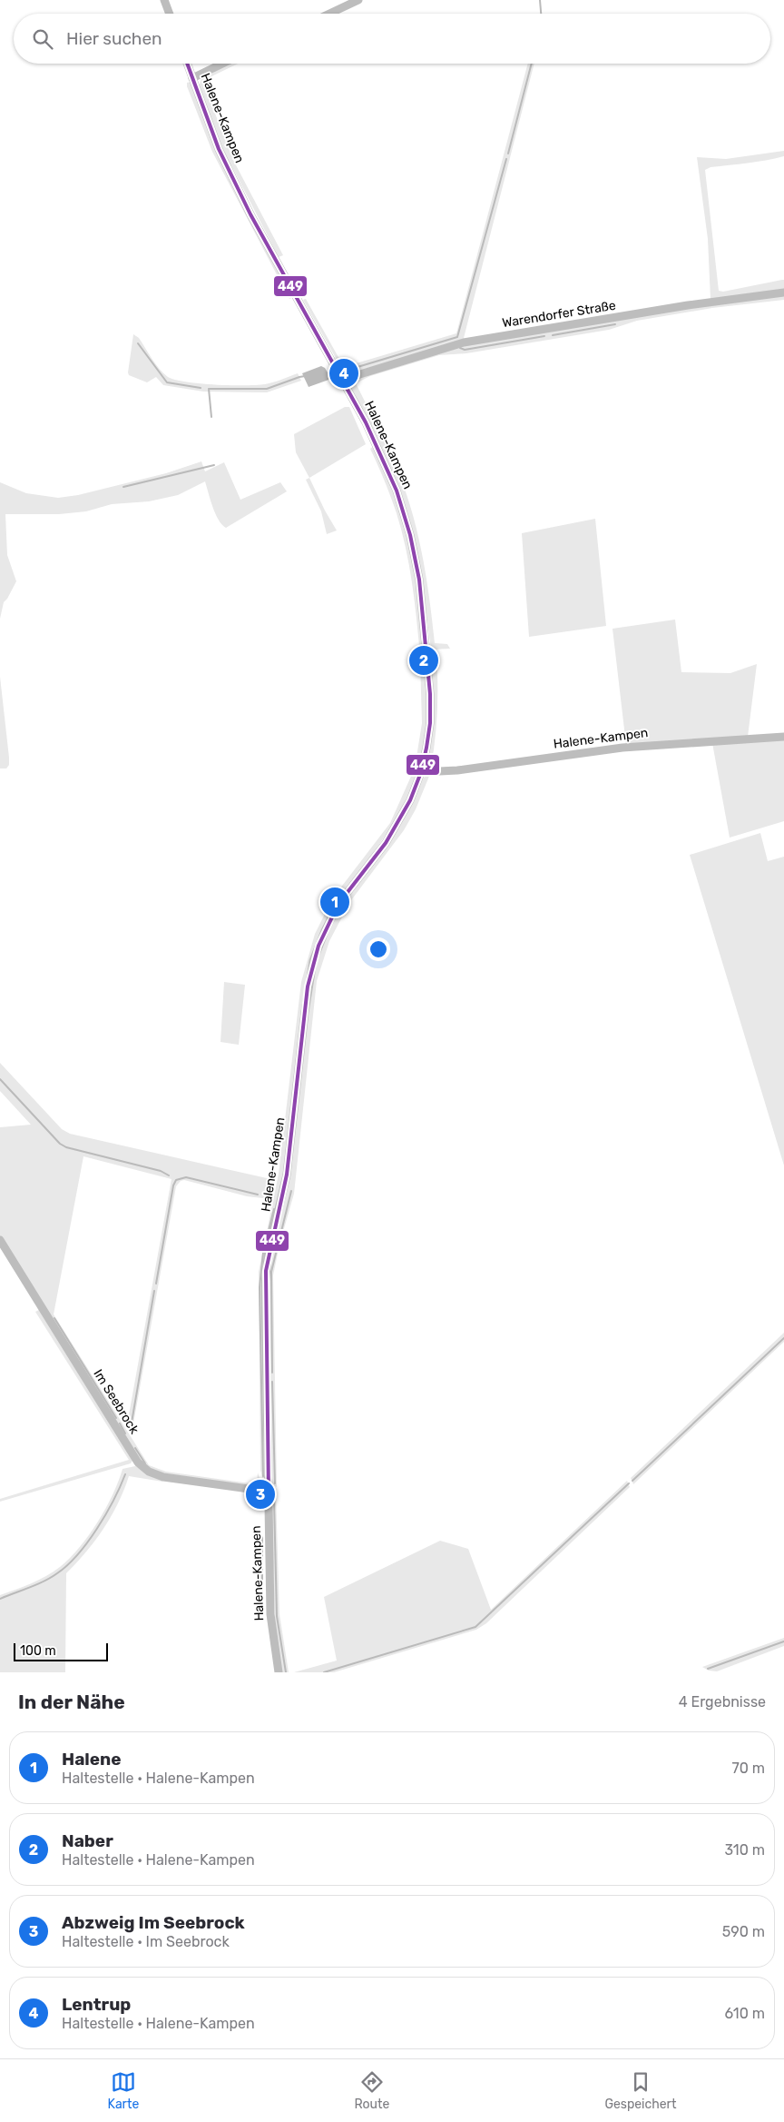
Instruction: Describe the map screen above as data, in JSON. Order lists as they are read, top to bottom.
{
  "streets": {
    "street": ["Halene-Kampen", "Warendorfer Straße", "Im Seebrock"]
  },
  "crossings": [
    ["Halene-Kampen", "Warendorfer Straße"],
    ["Halene-Kampen", "Im Seebrock"]
  ],
  "lines": ["transit line 449"],
  "scale_bar": "100 m",
  "page": {
    "search": "Hier suchen",
    "pins": [
      "4",
      "2",
      "1",
      "3"
    ],
    "scale": "100 m",
    "heading": ["In der Nähe", "4 Ergebnisse"],
    "list": [
      {
        "mark": "1",
        "name": "Halene",
        "note": "Haltestelle · Halene-Kampen",
        "value": "70 m"
      },
      {
        "mark": "2",
        "name": "Naber",
        "note": "Haltestelle · Halene-Kampen",
        "value": "310 m"
      },
      {
        "mark": "3",
        "name": "Abzweig Im Seebrock",
        "note": "Haltestelle · Im Seebrock",
        "value": "590 m"
      },
      {
        "mark": "4",
        "name": "Lentrup",
        "note": "Haltestelle · Halene-Kampen",
        "value": "610 m"
      }
    ],
    "nav": ["Karte", "Route", "Gespeichert"]
  }
}
